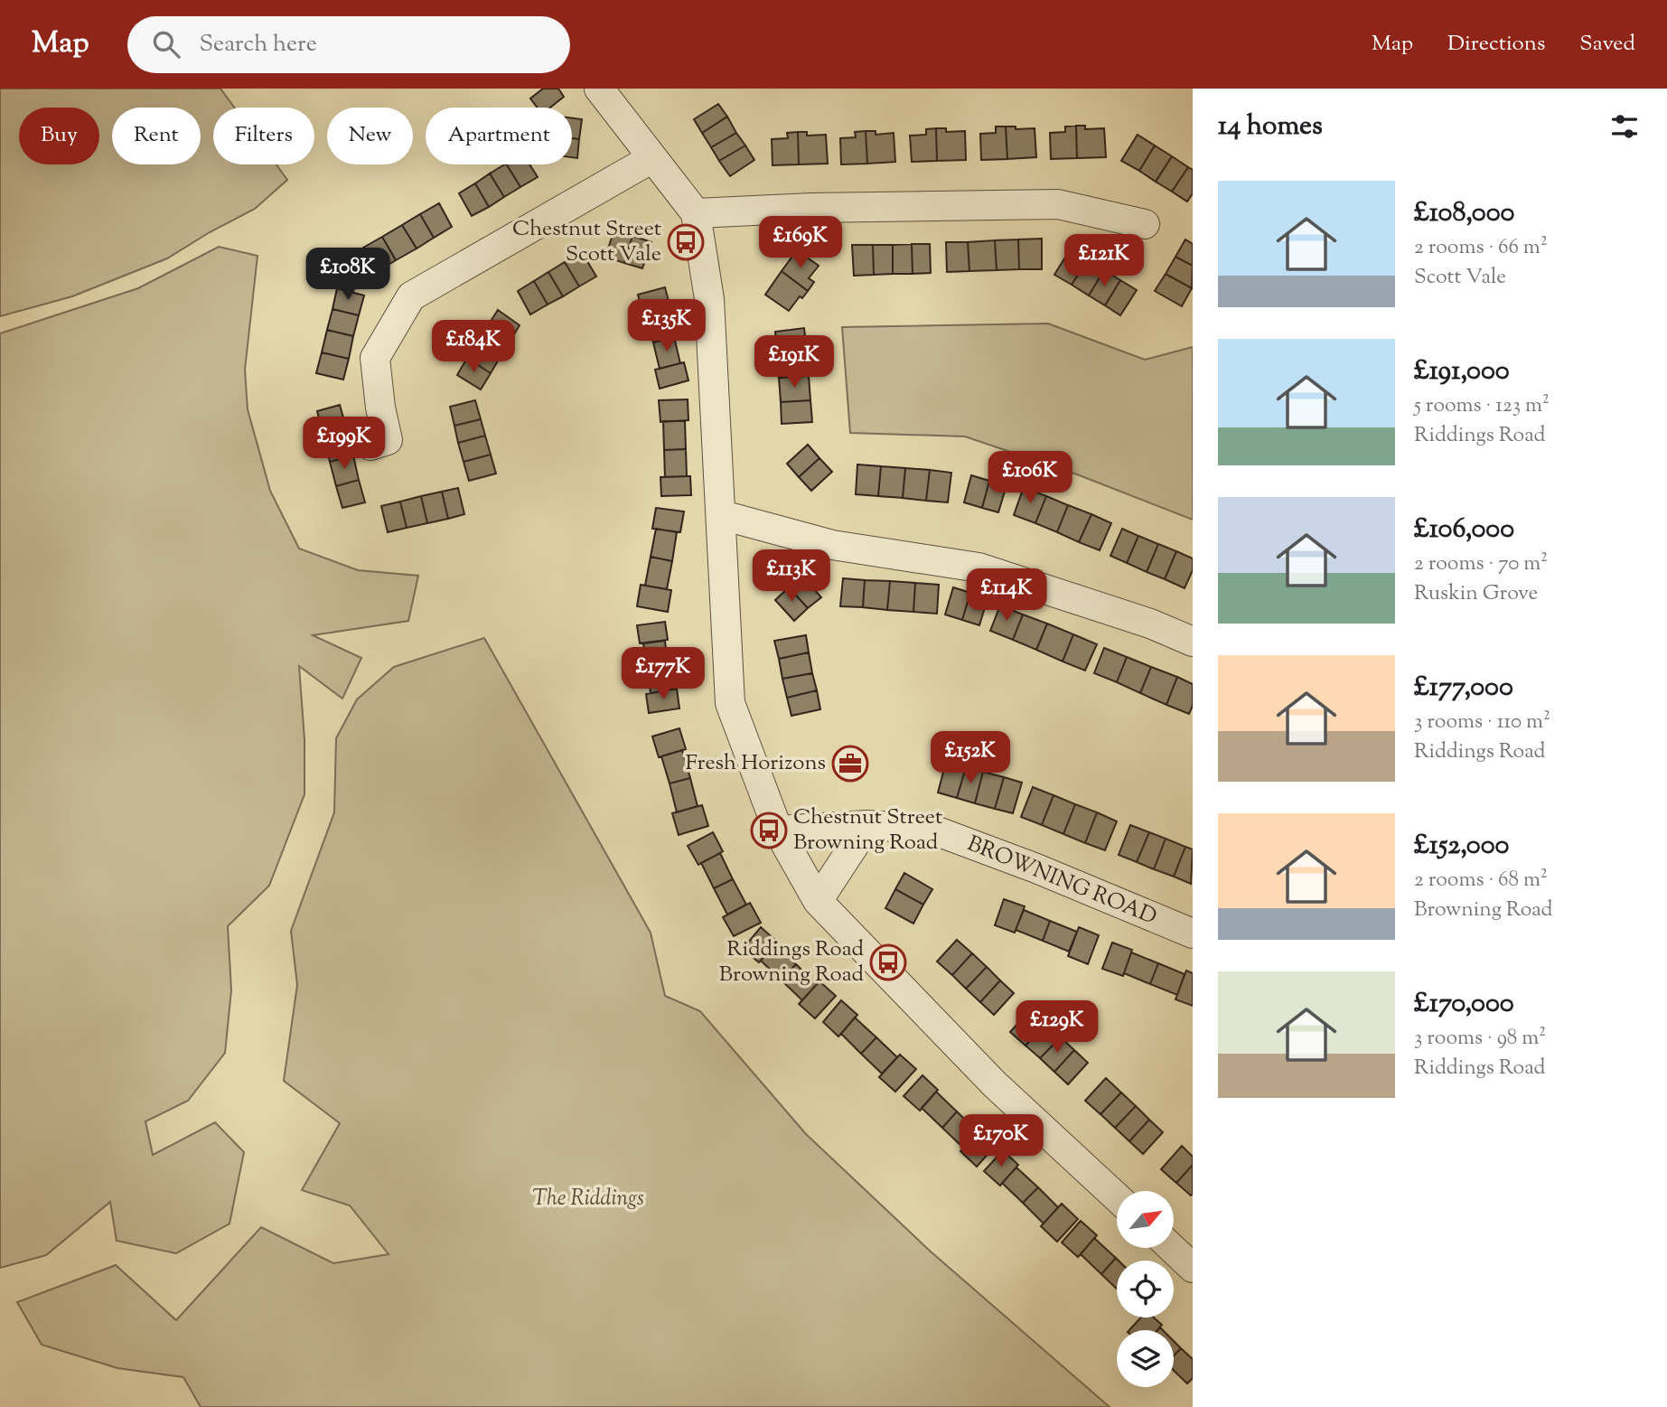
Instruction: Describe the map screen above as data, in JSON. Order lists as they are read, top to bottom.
{
  "streets": {
    "street": ["BROWNING ROAD"]
  },
  "parks": ["The Riddings"],
  "places": {
    "bus stop": ["Chestnut Street Scott Vale", "Chestnut Street Browning Road", "Riddings Road Browning Road"],
    "office": ["Fresh Horizons"]
  },
  "north": "top right",
  "page": {
    "header": "Map",
    "search": "Search here",
    "nav": ["Map", "Directions", "Saved"],
    "heading": "14 homes",
    "chip": [
      "Buy",
      "Rent",
      "Filters",
      "New",
      "Apartment"
    ],
    "list": [
      {
        "name": "£108,000",
        "note": "2 rooms · 66 m² · Scott Vale"
      },
      {
        "name": "£191,000",
        "note": "5 rooms · 123 m² · Riddings Road"
      },
      {
        "name": "£106,000",
        "note": "2 rooms · 70 m² · Ruskin Grove"
      },
      {
        "name": "£177,000",
        "note": "3 rooms · 110 m² · Riddings Road"
      },
      {
        "name": "£152,000",
        "note": "2 rooms · 68 m² · Browning Road"
      },
      {
        "name": "£170,000",
        "note": "3 rooms · 98 m² · Riddings Road"
      }
    ],
    "price": [
      "£169K",
      "£121K",
      "£108K",
      "£135K",
      "£184K",
      "£191K",
      "£199K",
      "£106K",
      "£113K",
      "£114K",
      "£177K",
      "£152K",
      "£129K",
      "£170K"
    ]
  }
}
